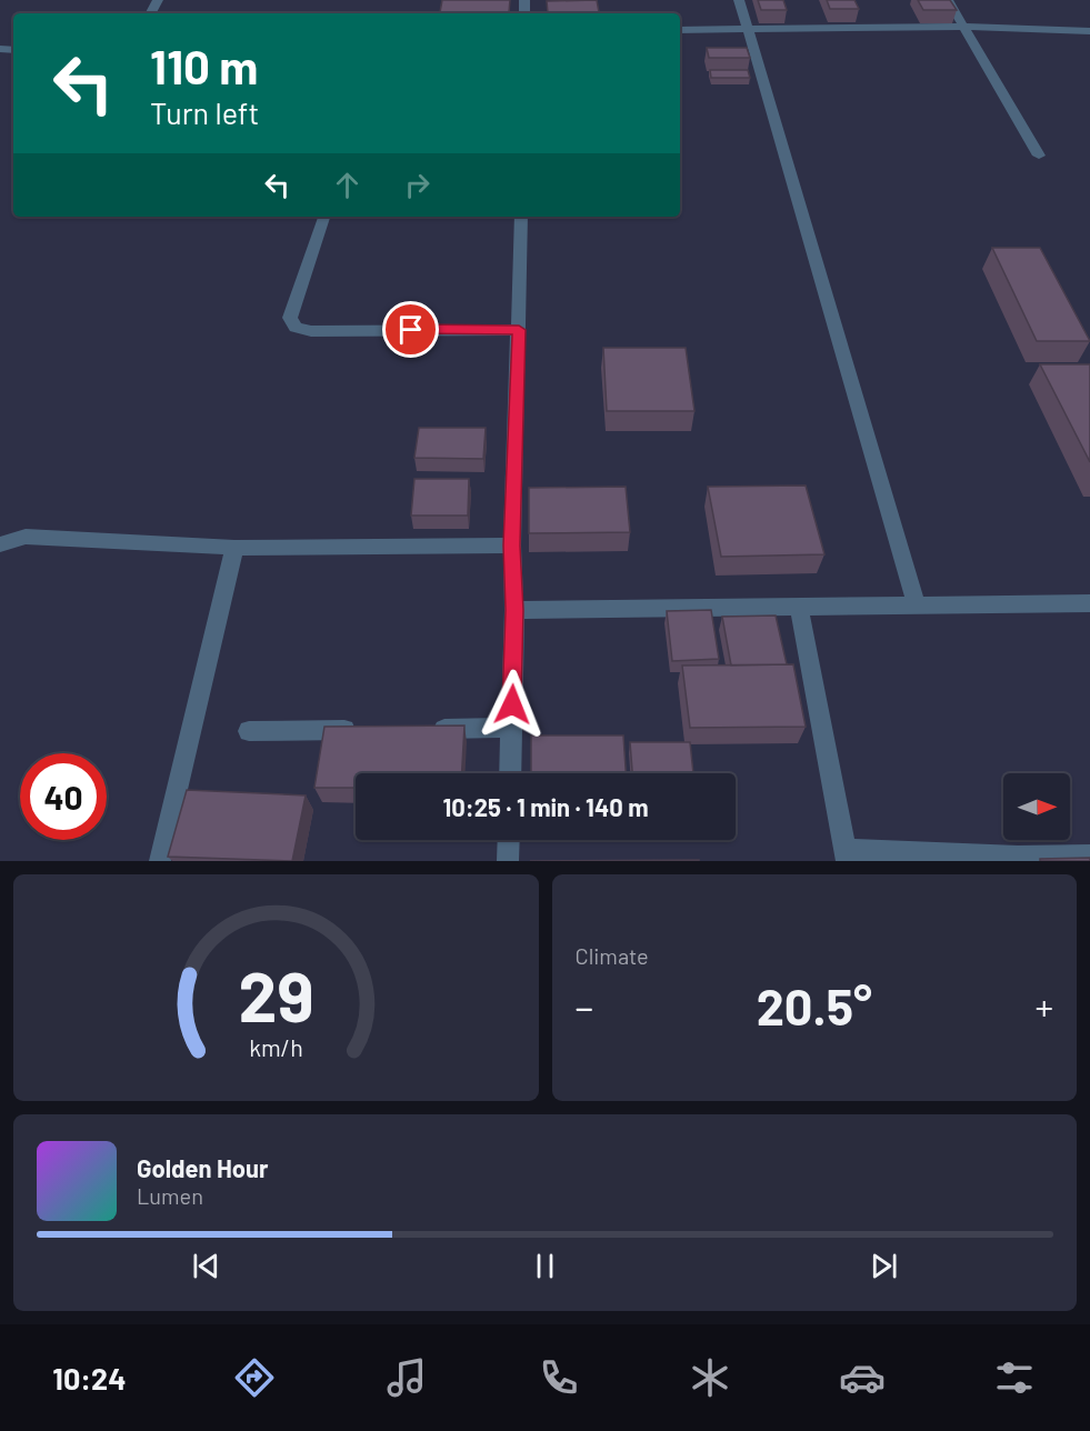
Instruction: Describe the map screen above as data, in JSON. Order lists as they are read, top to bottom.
{
  "north": "right",
  "page": {
    "turn": ["110 m", "Turn left"],
    "limit": "40",
    "trip": "10:25 · 1 min · 140 m",
    "tile": "Climate",
    "heat": ["−", "20.5°", "+"],
    "song": ["Golden Hour", "Lumen"],
    "tabs": "10:24",
    "gauge": ["29", "km/h"]
  }
}
